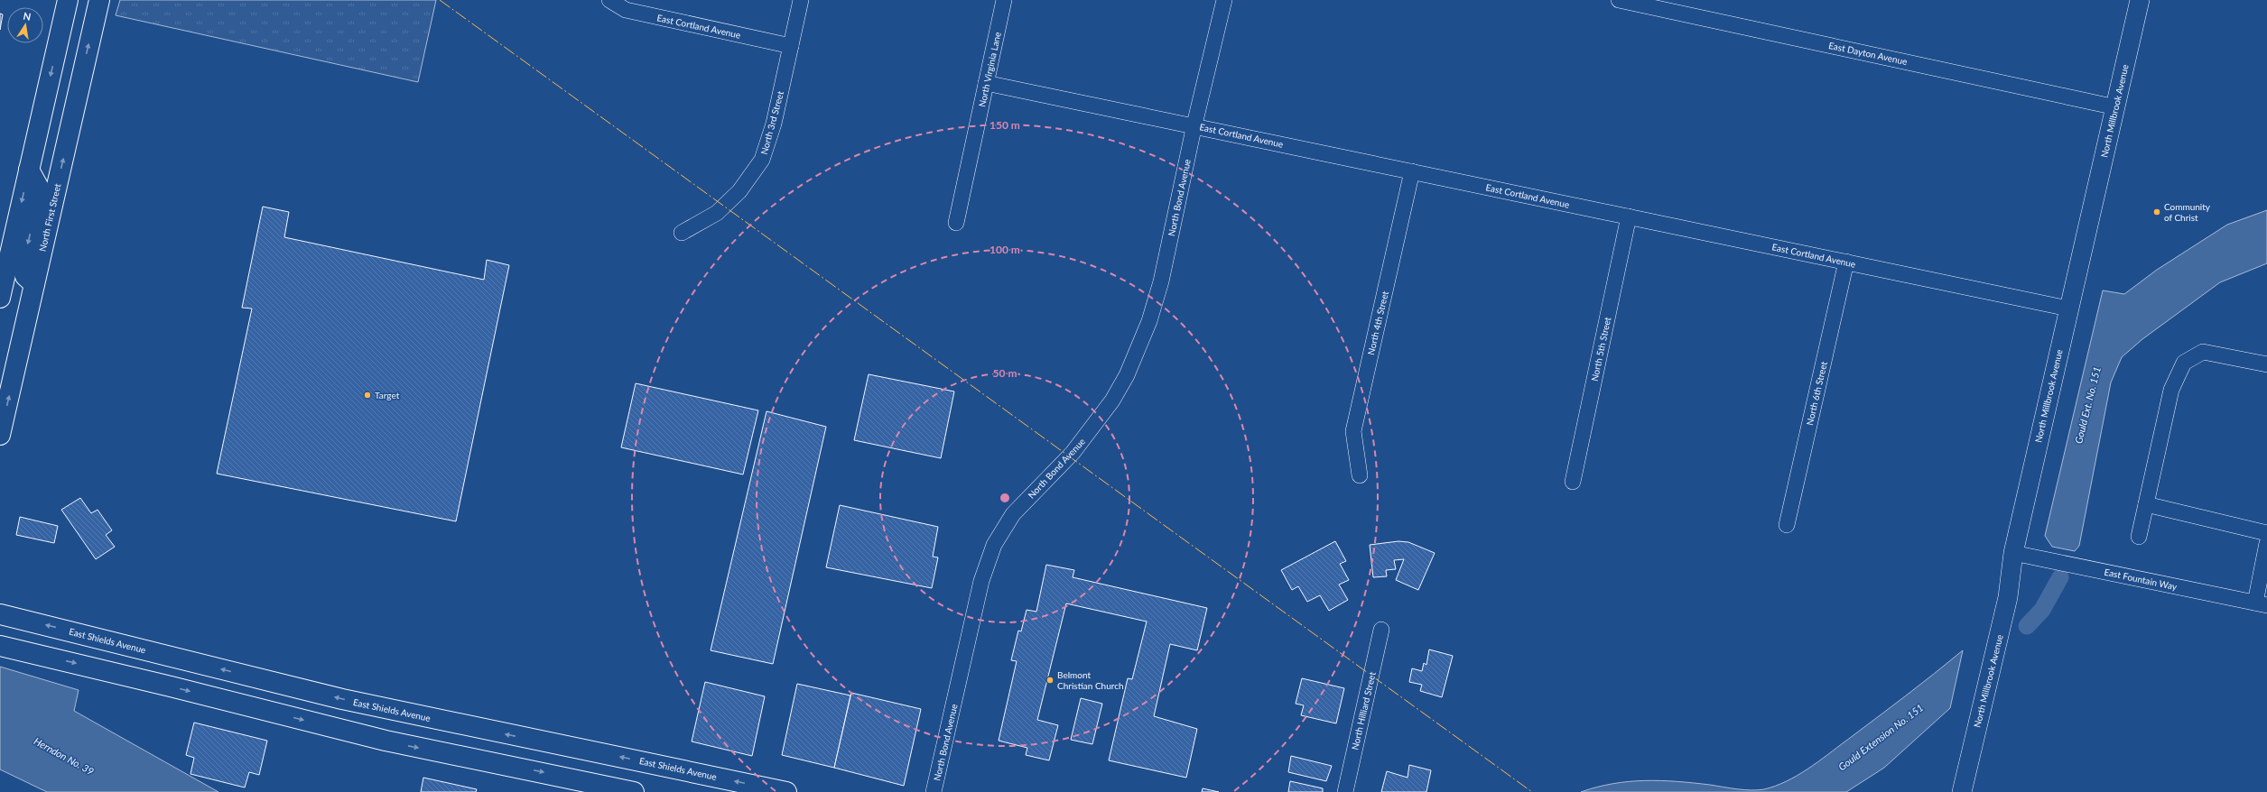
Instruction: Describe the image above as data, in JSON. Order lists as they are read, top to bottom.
{
  "streets": {
    "main road": ["North First Street", "East Shields Avenue"],
    "street": [
      "East Cortland Avenue",
      "East Dayton Avenue",
      "North Virginia Lane",
      "North Millbrook Avenue",
      "North 3rd Street",
      "North Bond Avenue",
      "North 4th Street",
      "North 5th Street",
      "North 6th Street",
      "East Fountain Way",
      "North Hilliard Street"
    ]
  },
  "crossings": [
    ["East Cortland Avenue", "North Virginia Lane"],
    ["East Cortland Avenue", "North Millbrook Avenue"],
    ["East Cortland Avenue", "North 3rd Street"],
    ["East Cortland Avenue", "North Bond Avenue"],
    ["East Cortland Avenue", "North 4th Street"],
    ["East Cortland Avenue", "North 5th Street"],
    ["East Cortland Avenue", "North 6th Street"],
    ["East Dayton Avenue", "North Millbrook Avenue"],
    ["North Millbrook Avenue", "East Fountain Way"]
  ],
  "water": ["Gould Ext. No. 151", "Gould Extension No. 151", "Herndon No. 39"],
  "places": ["Community of Christ", "Target", "Belmont Christian Church"],
  "north": "top",
  "rings": ["150 m", "100 m", "50 m"]
}
